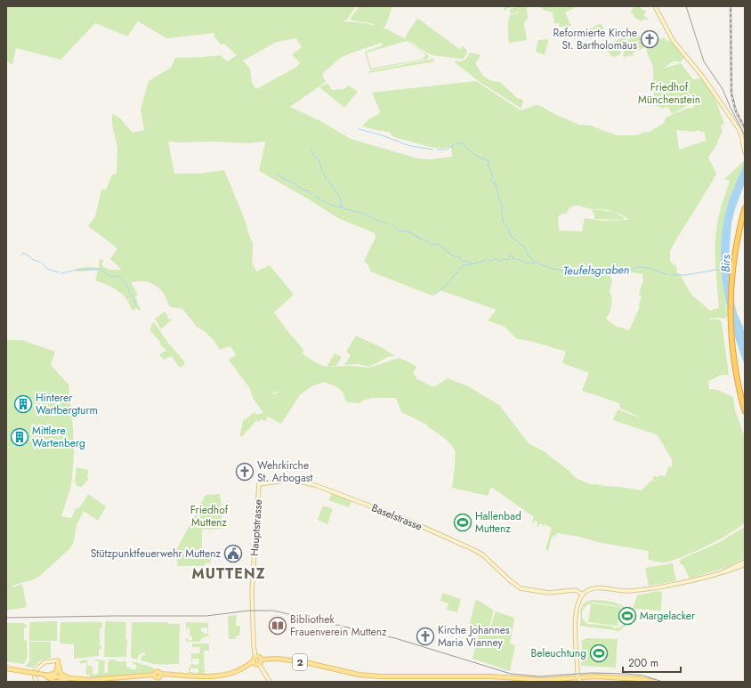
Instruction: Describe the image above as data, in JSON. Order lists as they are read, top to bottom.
{
  "streets": {
    "main road": ["2"],
    "street": ["Baselstrasse", "Hauptstrasse"]
  },
  "crossings": [
    ["Baselstrasse", "Hauptstrasse"],
    ["Hauptstrasse", "2"]
  ],
  "districts": ["MUTTENZ"],
  "water": ["Birs", "Teufelsgraben"],
  "parks": ["Friedhof Münchenstein", "Friedhof Muttenz"],
  "places": {
    "church": ["Reformierte Kirche St. Bartholomäus", "Wehrkirche St. Arbogast", "Kirche Johannes Maria Vianney"],
    "building": ["Hinterer Wartbergturm", "Mittlere Wartenberg"],
    "sports": ["Hallenbad Muttenz", "Margelacker", "Beleuchtung"],
    "public building": ["Stützpunktfeuerwehr Muttenz"],
    "library": ["Bibliothek Frauenverein Muttenz"]
  },
  "scale_bar": "200 m"
}
